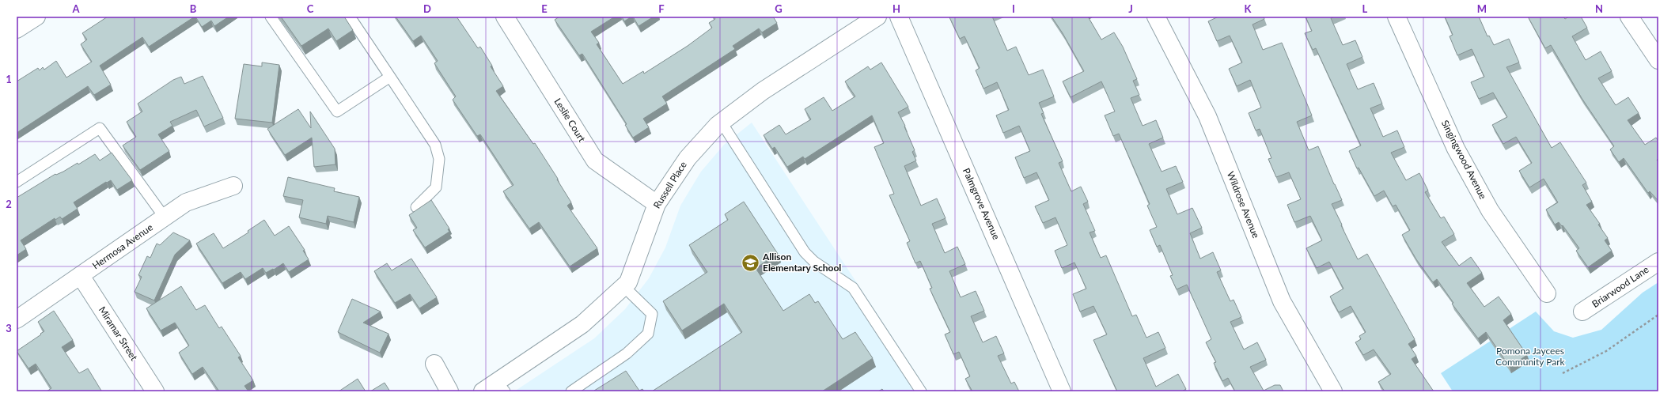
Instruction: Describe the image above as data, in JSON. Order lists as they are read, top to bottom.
{
  "streets": {
    "street": [
      "Leslie Court",
      "Singingwood Avenue",
      "Russell Place",
      "Palmgrove Avenue",
      "Wildrose Avenue",
      "Hermosa Avenue",
      "Briarwood Lane",
      "Miramar Street"
    ]
  },
  "crossings": [
    ["Leslie Court", "Russell Place"],
    ["Hermosa Avenue", "Miramar Street"]
  ],
  "parks": ["Pomona Jaycees Community Park"],
  "places": {
    "school or university": ["Allison Elementary School"]
  },
  "grid": {
    "columns": [
      "A",
      "B",
      "C",
      "D",
      "E",
      "F",
      "G",
      "H",
      "I",
      "J",
      "K",
      "L",
      "M",
      "N"
    ],
    "rows": ["1", "2", "3"]
  }
}
